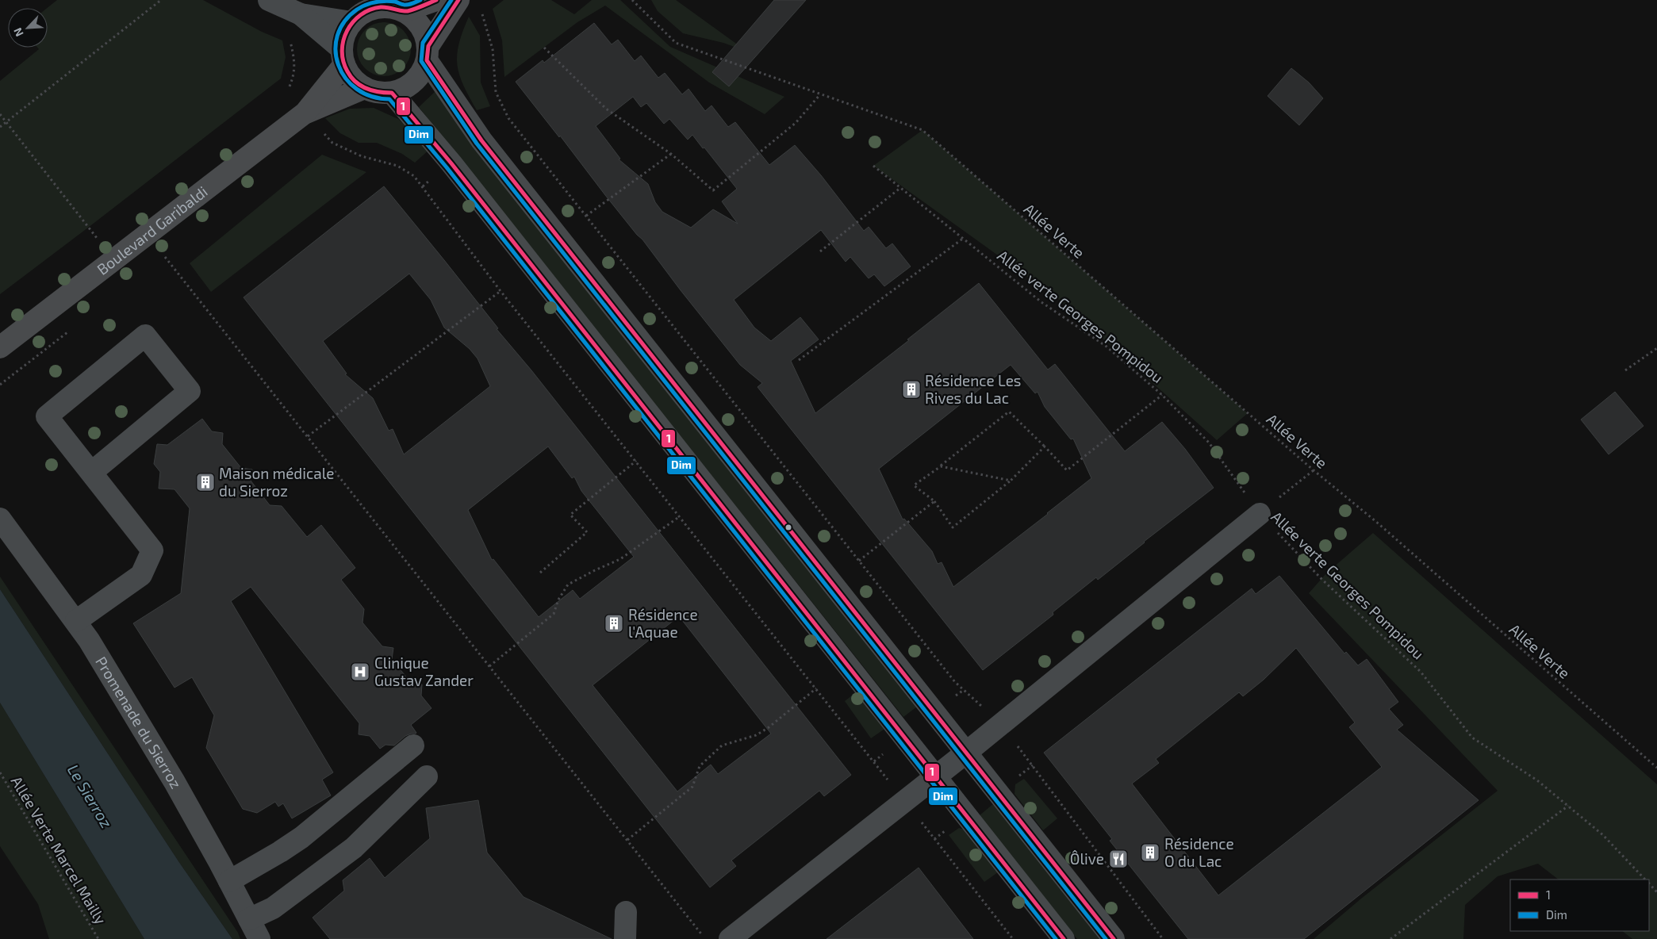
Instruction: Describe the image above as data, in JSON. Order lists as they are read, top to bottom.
{
  "streets": {
    "main road": ["Boulevard Garibaldi"],
    "street": ["Promenade du Sierroz"],
    "path": ["Allée Verte", "Allée verte Georges Pompidou", "Allée Verte Marcel Mailly"]
  },
  "water": ["Le Sierroz"],
  "places": {
    "building": [
      "Résidence Les Rives du Lac",
      "Maison médicale du Sierroz",
      "Résidence l'Aquae",
      "Résidence O du Lac"
    ],
    "hospital": ["Clinique Gustav Zander"],
    "restaurant": ["Ôlive"]
  },
  "lines": ["transit line 1", "transit line Dim"],
  "legend": ["1", "Dim"],
  "north": "bottom left"
}
